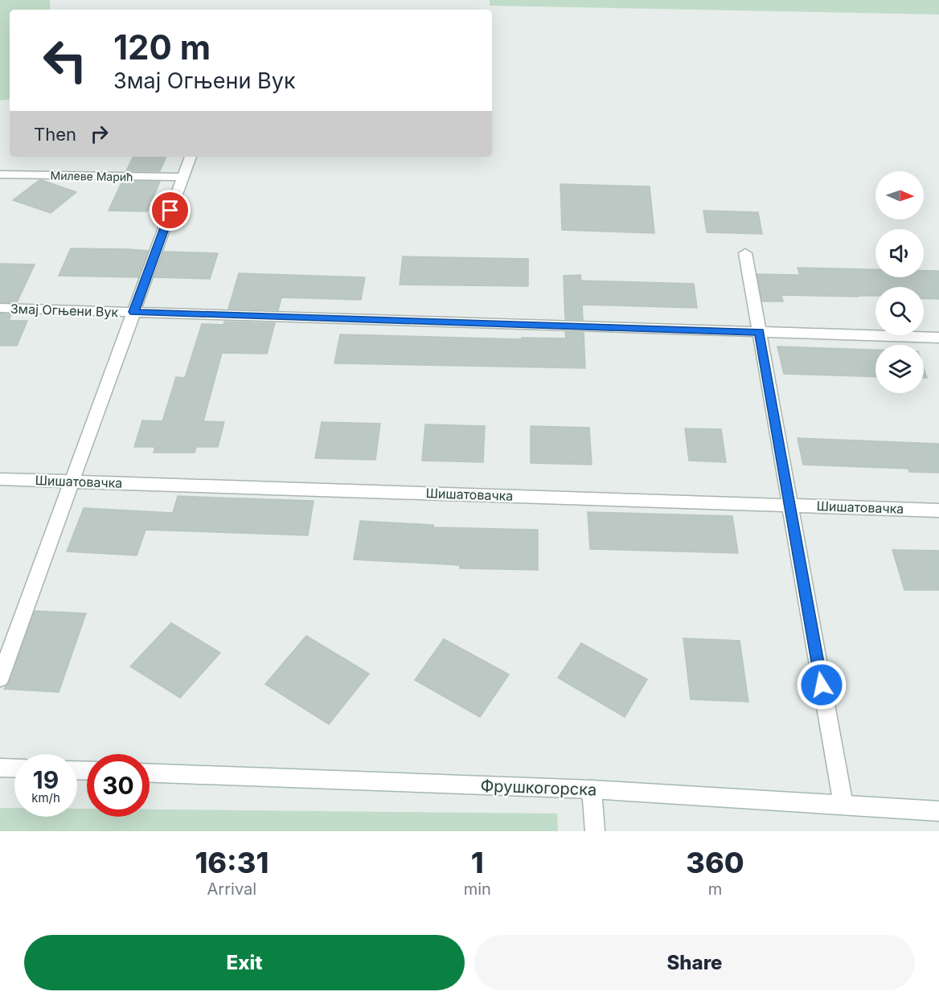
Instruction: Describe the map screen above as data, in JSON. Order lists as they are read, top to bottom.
{
  "streets": {
    "street": [
      "Милеве Марић",
      "Змај Огњени Вук",
      "Шишатовачка",
      "Фрушкогорска"
    ]
  },
  "north": "right",
  "page": {
    "turn": ["120 m", "Змај Огњени Вук"],
    "then": "Then",
    "speed": "19 km/h",
    "limit": "30",
    "eta": [
      "16:31",
      "Arrival",
      "1",
      "min",
      "360",
      "m"
    ],
    "buttons": ["Exit", "Share"]
  }
}
